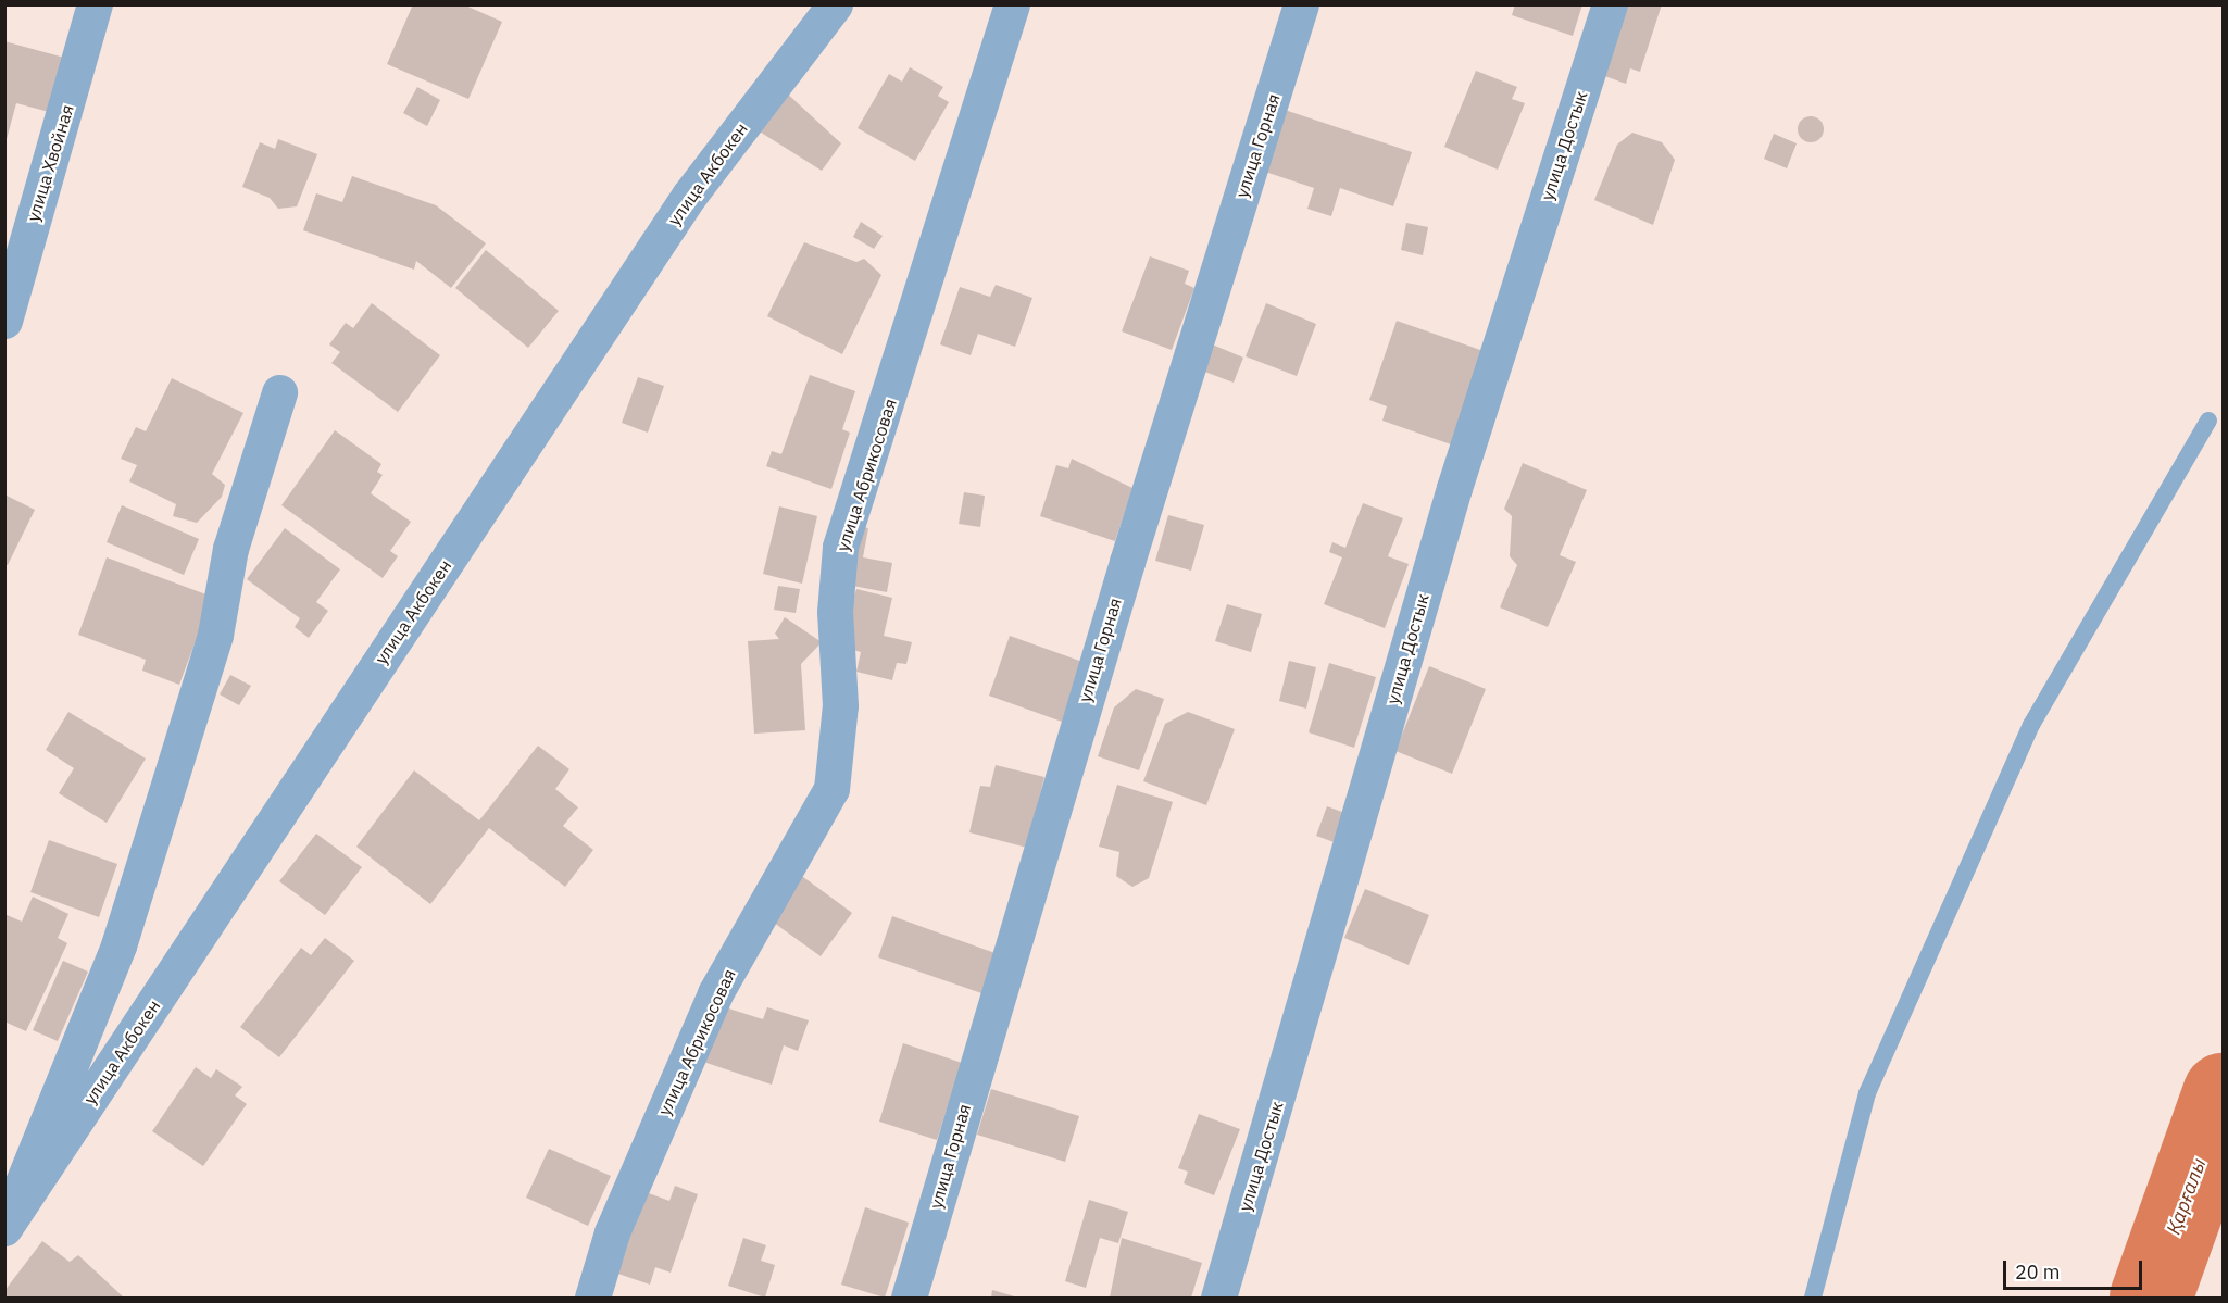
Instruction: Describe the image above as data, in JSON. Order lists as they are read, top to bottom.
{
  "streets": {
    "street": [
      "улица Горная",
      "улица Достык",
      "улица Хвойная",
      "улица Акбокен",
      "улица Абрикосовая"
    ]
  },
  "water": ["Қарғалы"],
  "scale_bar": "20 m"
}
